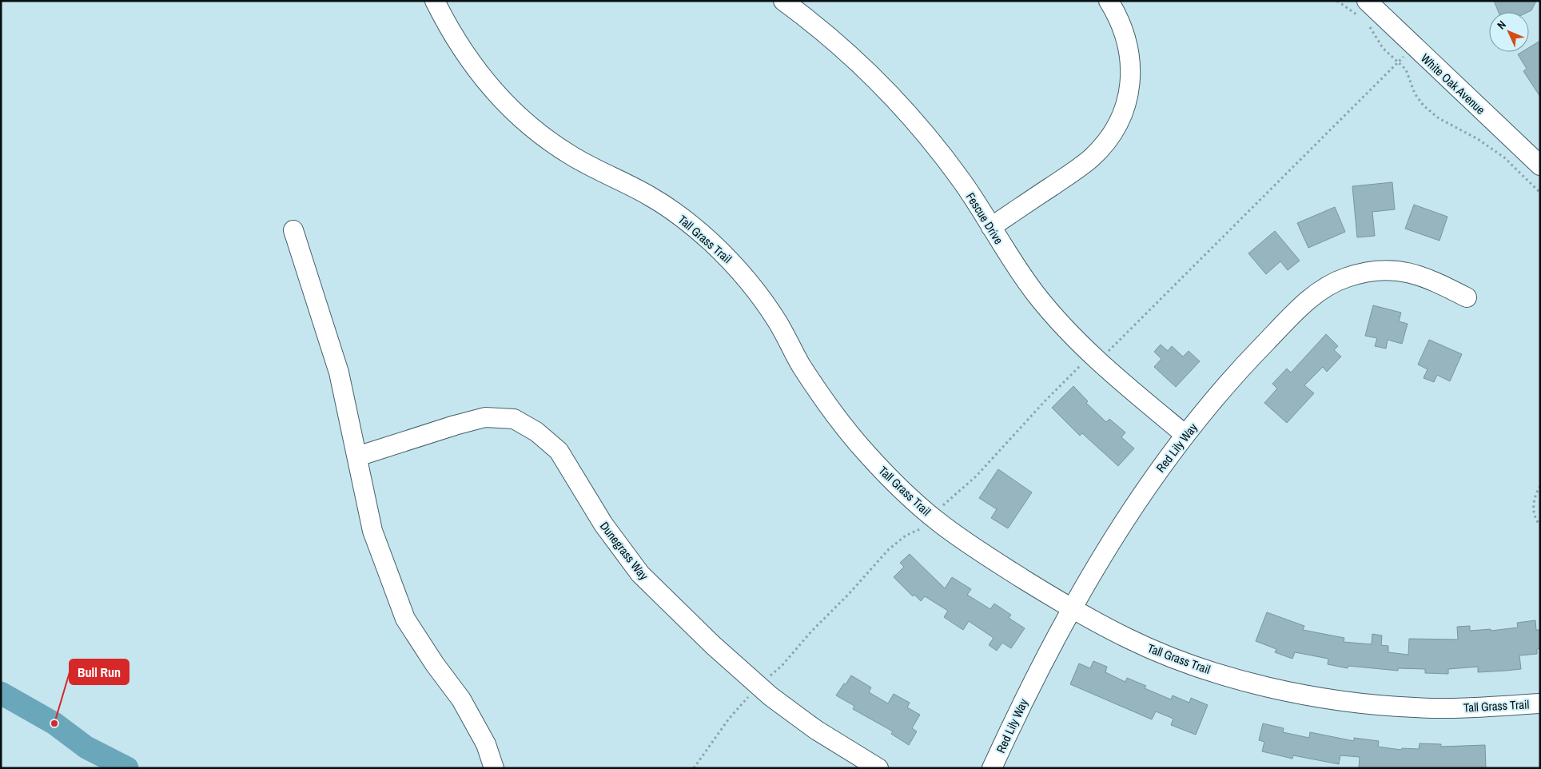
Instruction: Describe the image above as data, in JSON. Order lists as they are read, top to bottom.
{
  "streets": {
    "street": [
      "White Oak Avenue",
      "Fescue Drive",
      "Tall Grass Trail",
      "Red Lily Way",
      "Dunegrass Way"
    ]
  },
  "crossings": [
    ["Fescue Drive", "Red Lily Way"],
    ["Tall Grass Trail", "Red Lily Way"]
  ],
  "places": ["Bull Run"],
  "north": "top left"
}
